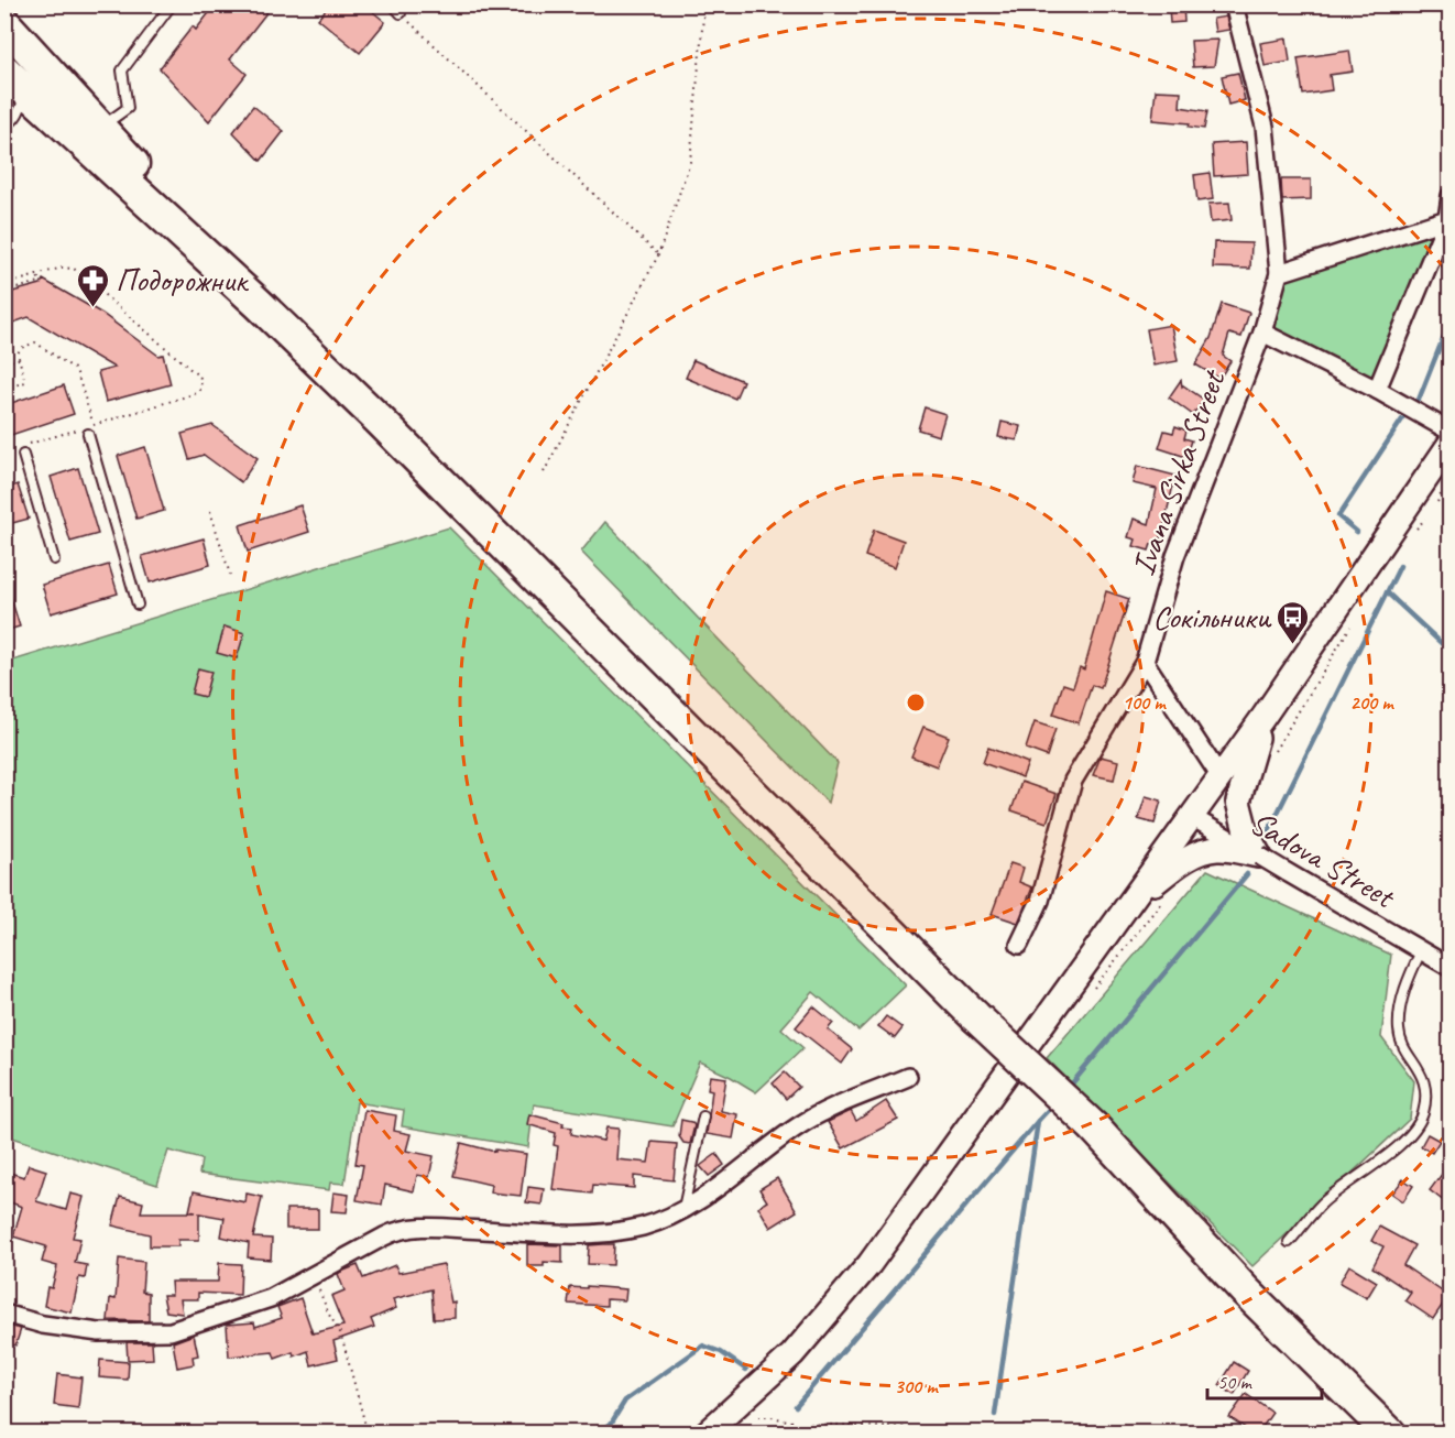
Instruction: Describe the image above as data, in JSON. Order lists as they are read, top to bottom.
{
  "streets": {
    "street": ["Ivana Sirka Street", "Sadova Street"]
  },
  "places": {
    "pharmacy": ["Подорожник"],
    "bus stop": ["Сокільники"]
  },
  "scale_bar": "50 m",
  "rings": ["100 m", "200 m", "300 m"]
}
